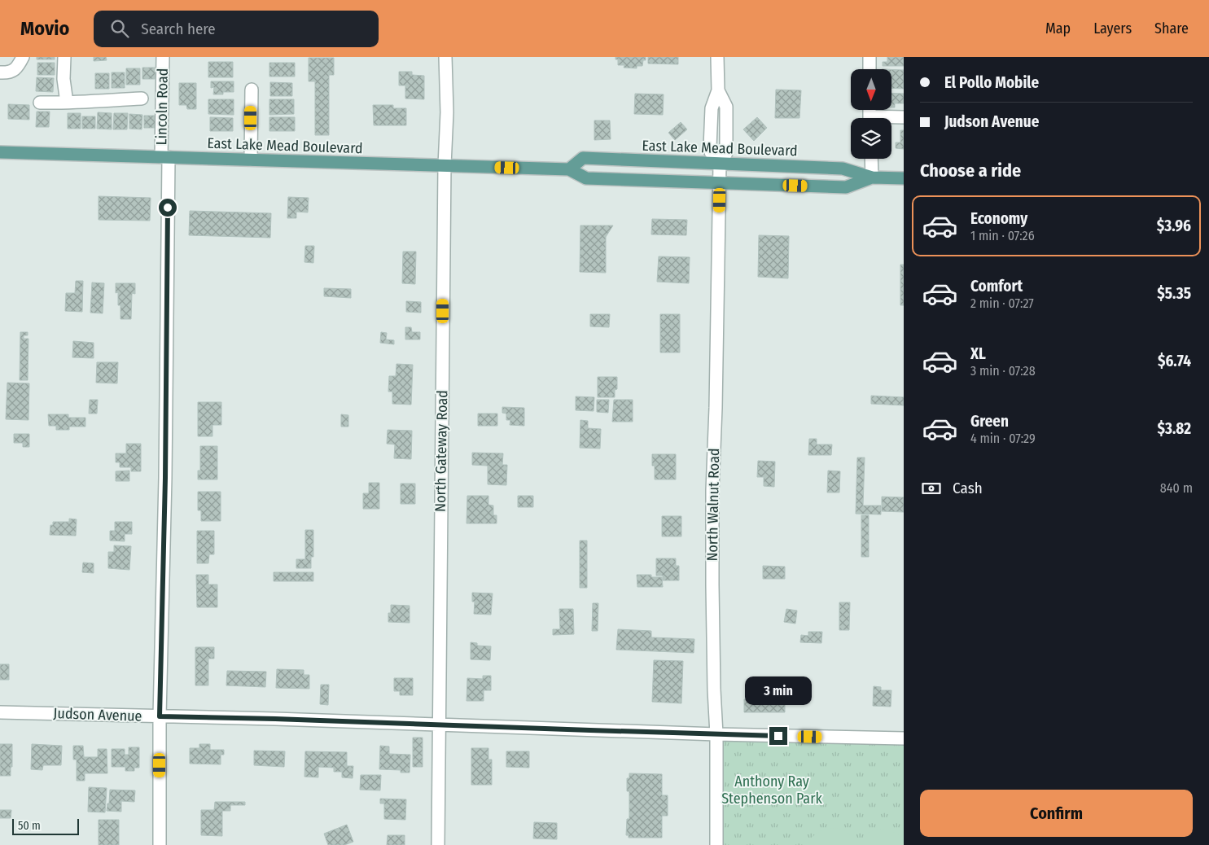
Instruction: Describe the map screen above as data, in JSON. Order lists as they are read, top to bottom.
{
  "streets": {
    "main road": ["East Lake Mead Boulevard"],
    "street": [
      "Lincoln Road",
      "North Gateway Road",
      "North Walnut Road",
      "Judson Avenue"
    ]
  },
  "crossings": [
    ["Lincoln Road", "East Lake Mead Boulevard"],
    ["Lincoln Road", "Judson Avenue"],
    ["East Lake Mead Boulevard", "North Gateway Road"],
    ["East Lake Mead Boulevard", "North Walnut Road"],
    ["North Gateway Road", "Judson Avenue"],
    ["North Walnut Road", "Judson Avenue"]
  ],
  "parks": ["Anthony Ray Stephenson Park"],
  "scale_bar": "50 m",
  "north": "bottom",
  "page": {
    "header": "Movio",
    "search": "Search here",
    "nav": ["Map", "Layers", "Share"],
    "banner": ["El Pollo Mobile", "Judson Avenue"],
    "heading": "Choose a ride",
    "list": [
      {
        "name": "Economy",
        "note": "1 min · 07:26",
        "value": "$3.96"
      },
      {
        "name": "Comfort",
        "note": "2 min · 07:27",
        "value": "$5.35"
      },
      {
        "name": "XL",
        "note": "3 min · 07:28",
        "value": "$6.74"
      },
      {
        "name": "Green",
        "note": "4 min · 07:29",
        "value": "$3.82"
      }
    ],
    "pay": ["Cash", "840 m"],
    "bubble": "3 min",
    "buttons": "Confirm",
    "scale": "50 m"
  }
}
